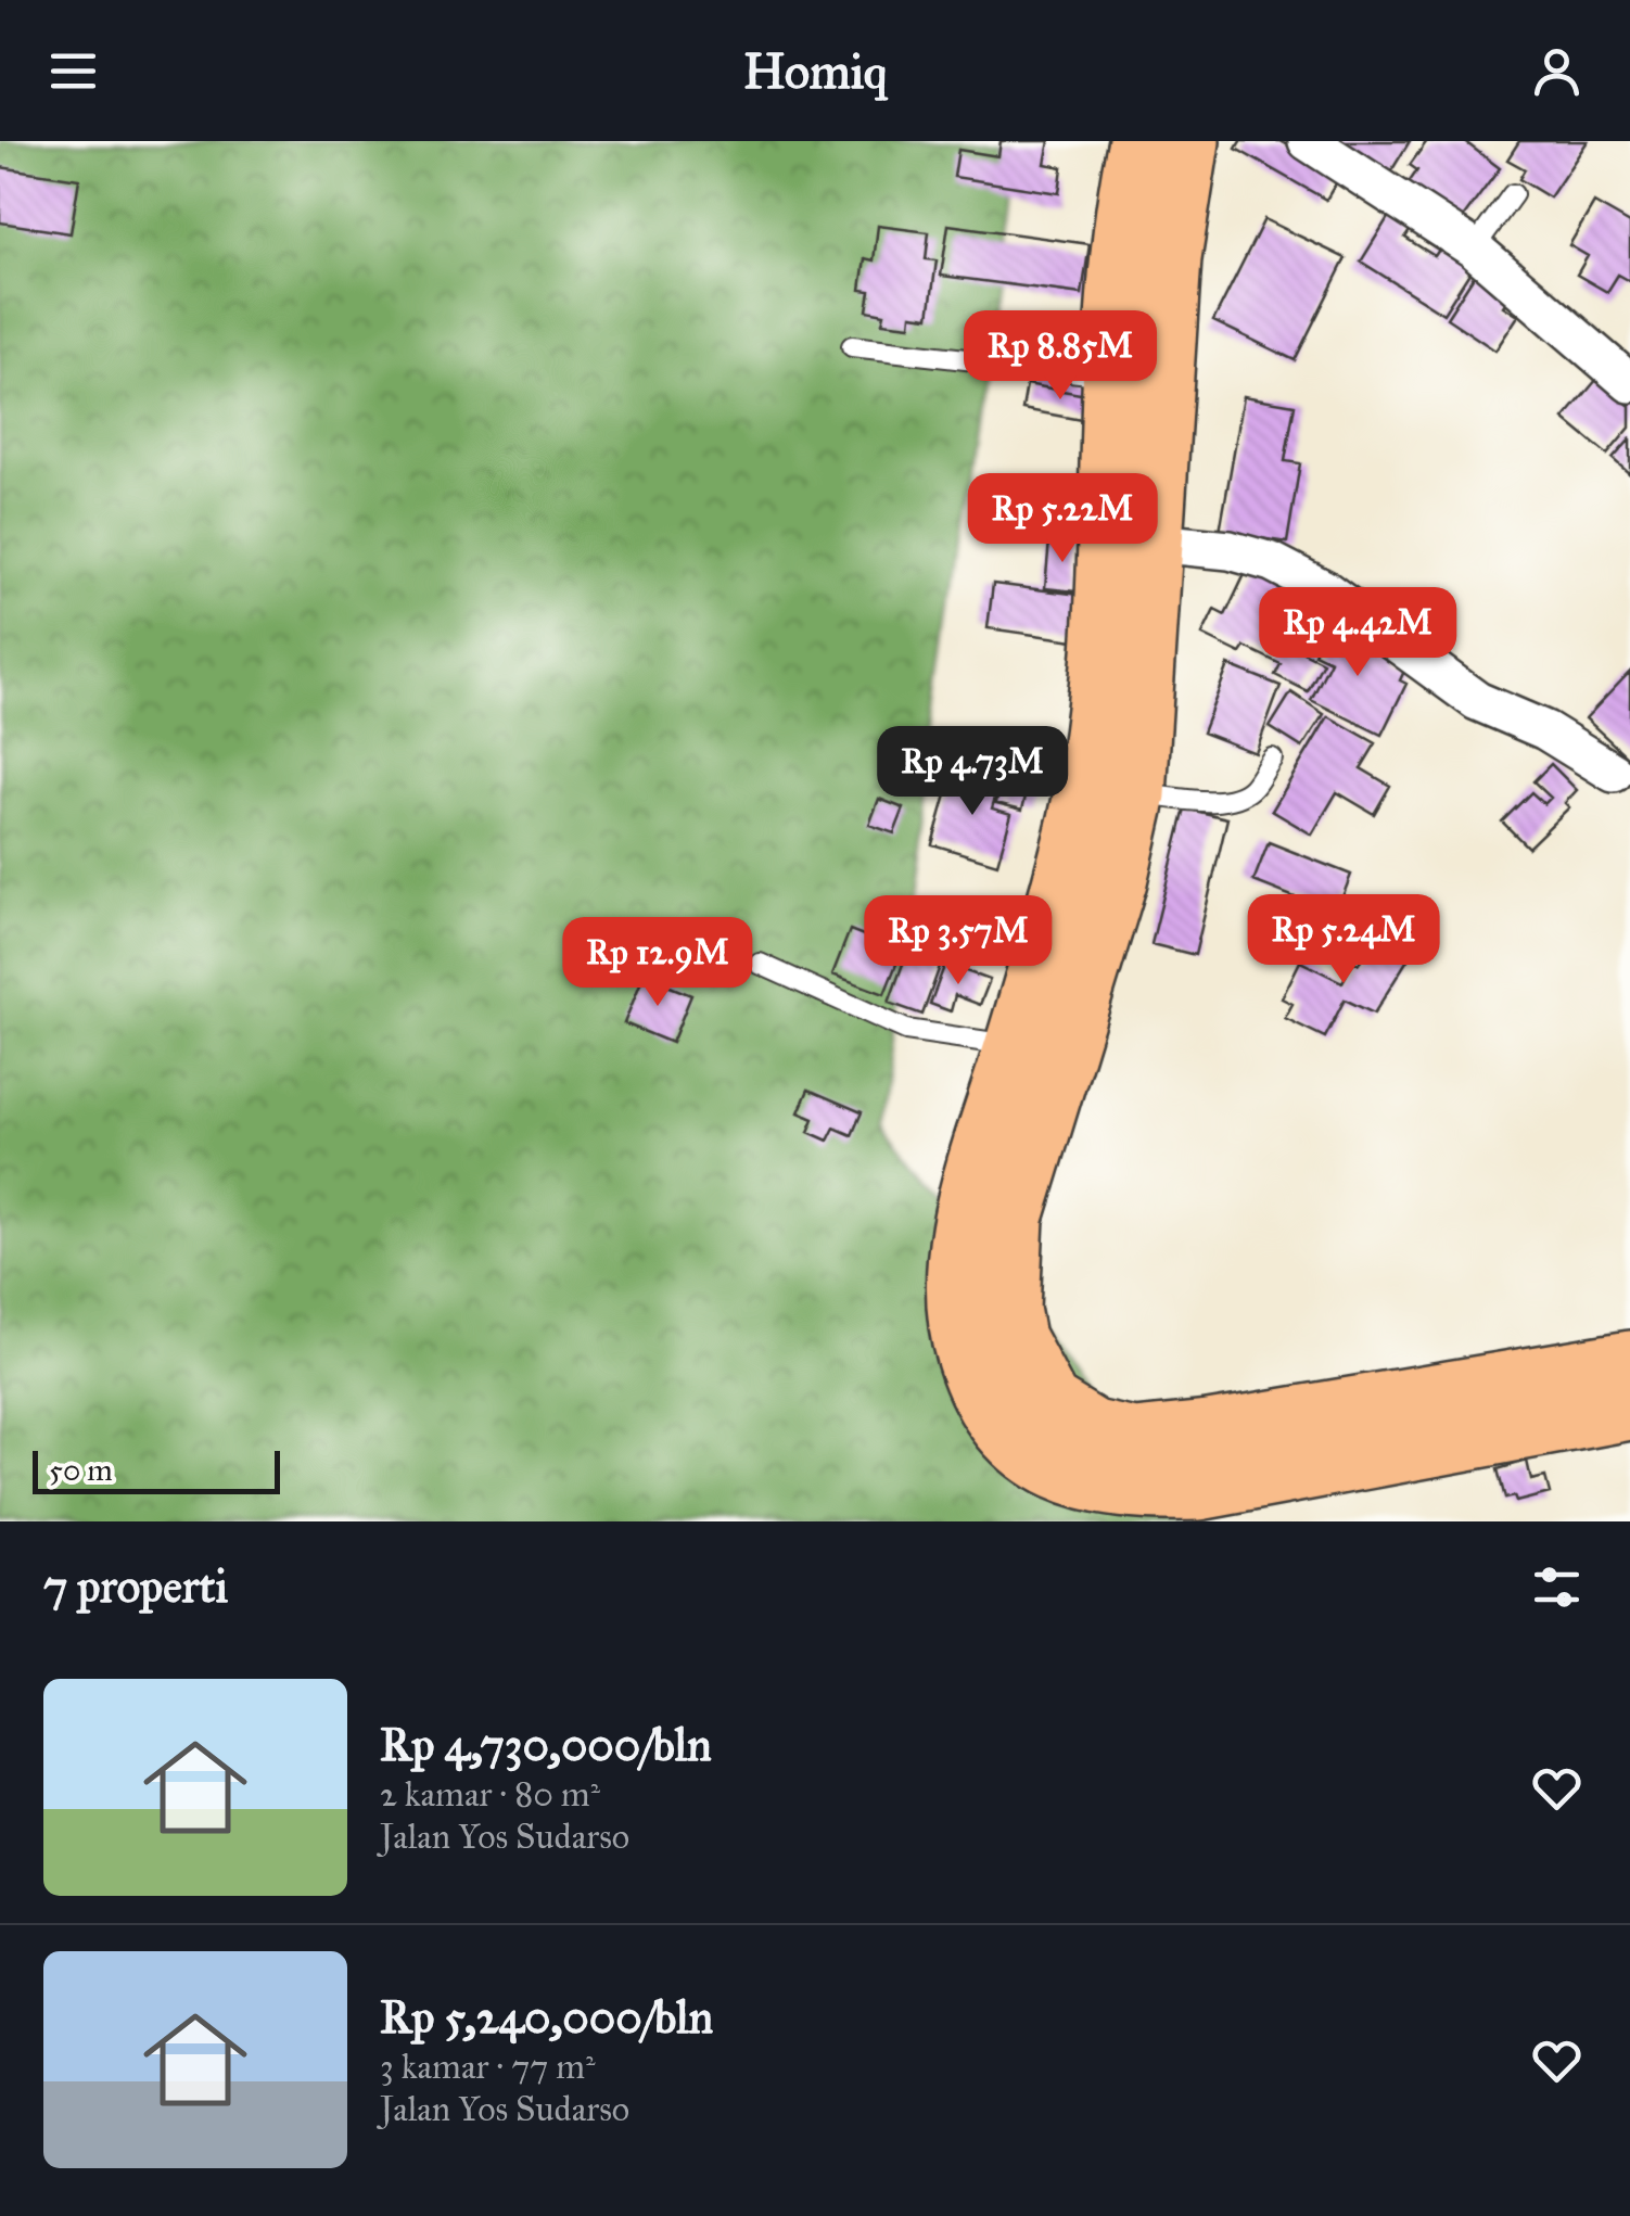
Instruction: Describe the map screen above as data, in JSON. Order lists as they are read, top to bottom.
{
  "scale_bar": "50 m",
  "page": {
    "header": "Homiq",
    "price": [
      "Rp 8.85M",
      "Rp 5.22M",
      "Rp 4.42M",
      "Rp 4.73M",
      "Rp 5.24M",
      "Rp 3.57M",
      "Rp 12.9M"
    ],
    "scale": "50 m",
    "heading": "7 properti",
    "list": [
      {
        "name": "Rp 4,730,000/bln",
        "note": "2 kamar · 80 m² · Jalan Yos Sudarso"
      },
      {
        "name": "Rp 5,240,000/bln",
        "note": "3 kamar · 77 m² · Jalan Yos Sudarso"
      }
    ]
  }
}
